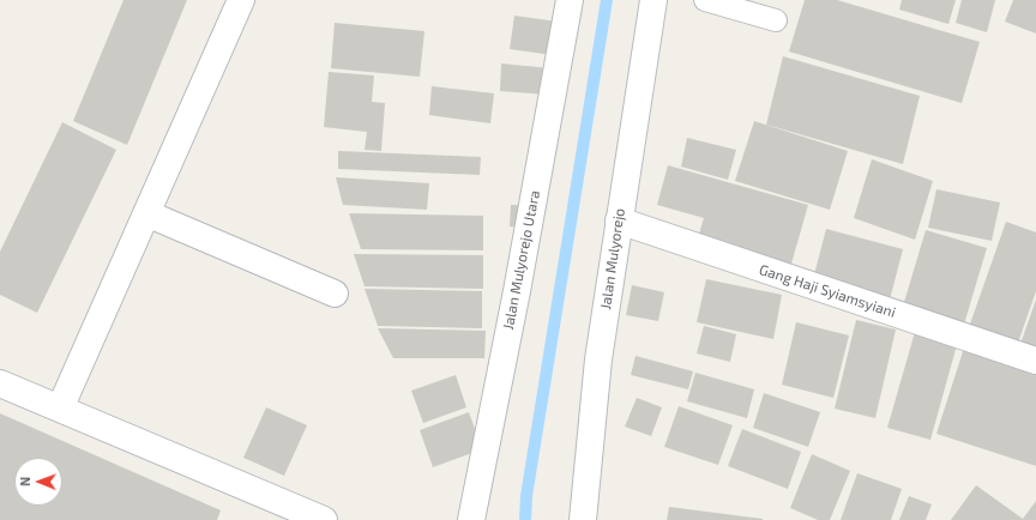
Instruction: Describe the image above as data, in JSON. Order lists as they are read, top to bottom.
{
  "streets": {
    "street": ["Jalan Mulyorejo", "Jalan Mulyorejo Utara", "Gang Haji Syiamsyiani"]
  },
  "crossings": [
    ["Jalan Mulyorejo", "Gang Haji Syiamsyiani"]
  ],
  "north": "left"
}
